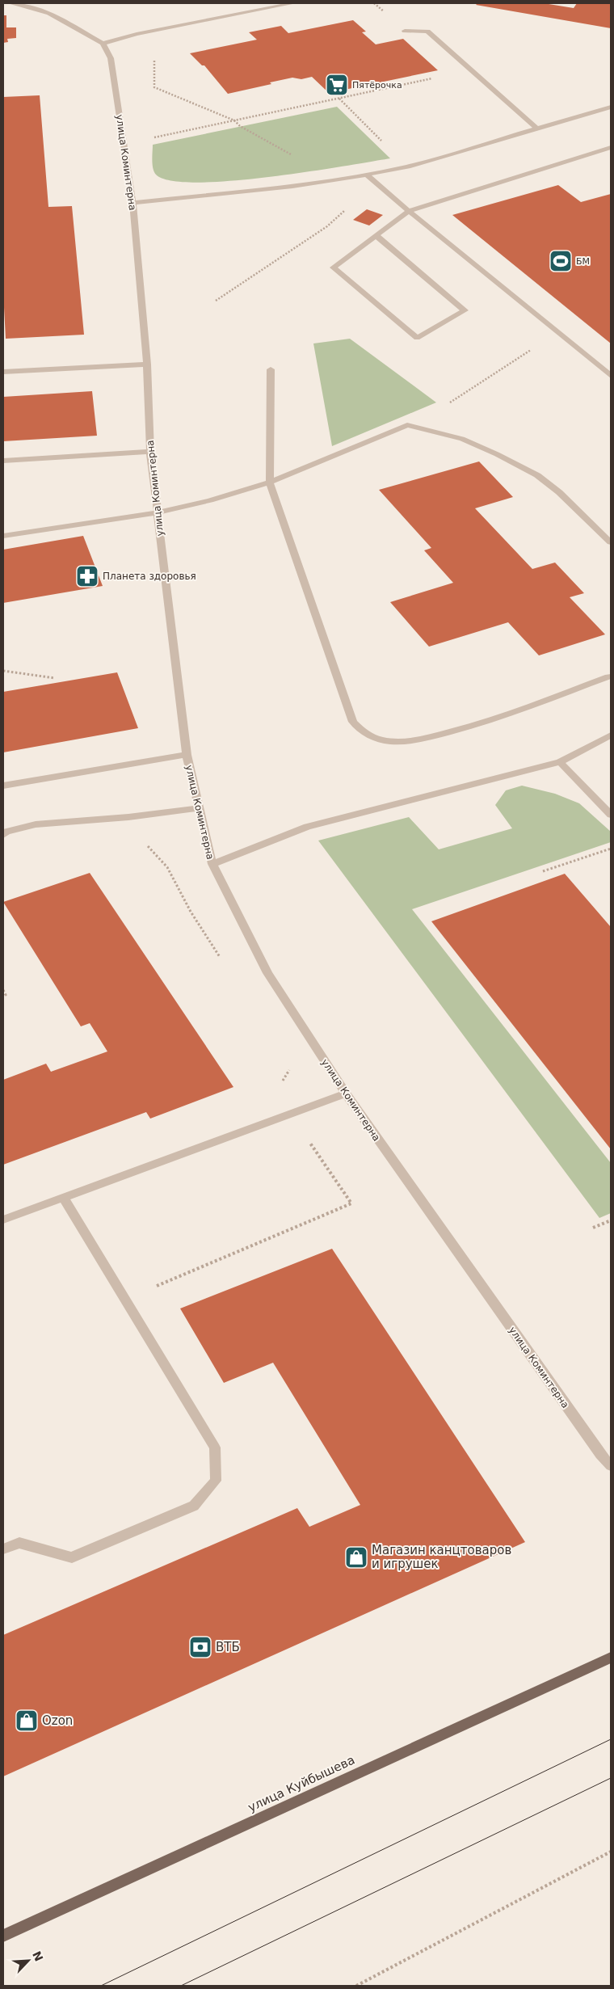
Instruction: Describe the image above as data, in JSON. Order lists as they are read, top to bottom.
{
  "streets": {
    "main road": ["улица Куйбышева"],
    "street": ["улица Коминтерна"]
  },
  "places": {
    "supermarket": ["Пятёрочка"],
    "sports": ["БМ"],
    "pharmacy": ["Планета здоровья"],
    "shop": ["Магазин канцтоваров и игрушек", "Ozon"],
    "bank": ["ВТБ"]
  },
  "north": "top right"
}
